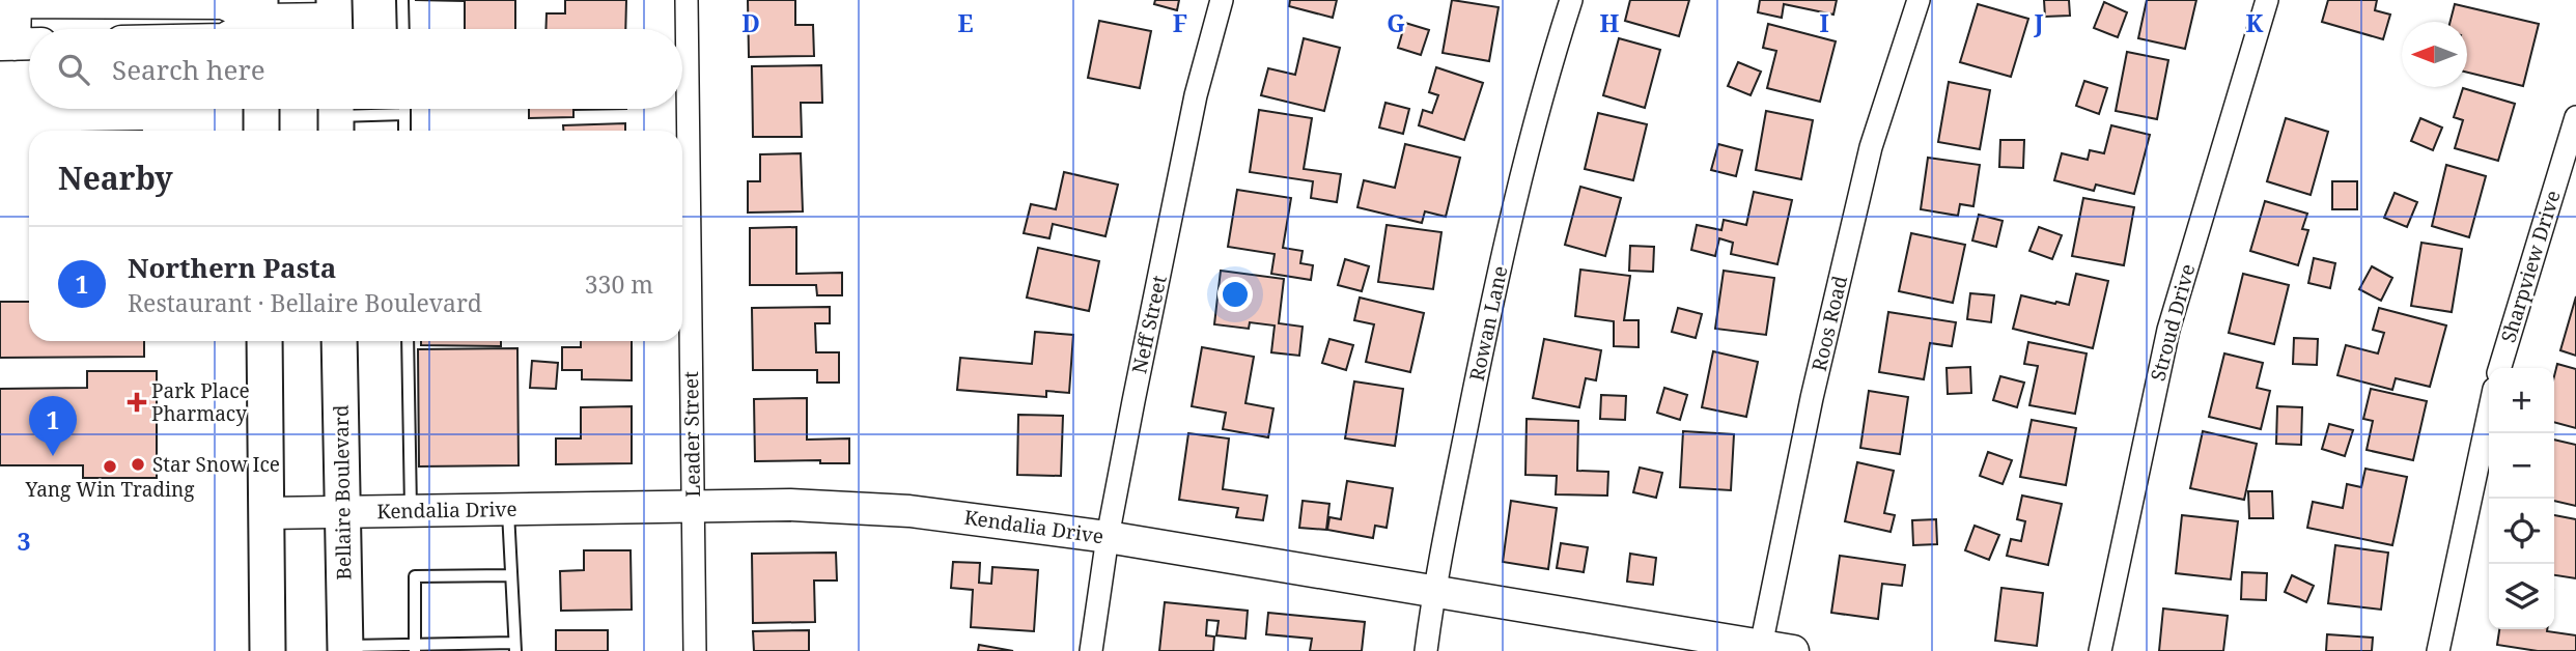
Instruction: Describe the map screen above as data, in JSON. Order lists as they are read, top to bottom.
{
  "streets": {
    "main road": ["Bellaire Boulevard"],
    "street": [
      "Sharpview Drive",
      "Stroud Drive",
      "Rowan Lane",
      "Roos Road",
      "Neff Street",
      "Leader Street",
      "Kendalia Drive"
    ]
  },
  "crossings": [
    ["Rowan Lane", "Kendalia Drive"],
    ["Roos Road", "Kendalia Drive"],
    ["Neff Street", "Kendalia Drive"],
    ["Leader Street", "Kendalia Drive"],
    ["Bellaire Boulevard", "Kendalia Drive"]
  ],
  "places": {
    "health": ["Park Place Pharmacy"],
    "other": ["Star Snow Ice", "Yang Win Trading"]
  },
  "north": "left",
  "page": {
    "search": "Search here",
    "heading": "Nearby",
    "list": [
      {
        "mark": "1",
        "name": "Northern Pasta",
        "note": "Restaurant · Bellaire Boulevard",
        "value": "330 m"
      }
    ],
    "map_buttons": ["+", "−"],
    "pins": "1"
  },
  "grid": {
    "columns": [
      "D",
      "E",
      "F",
      "G",
      "H",
      "I",
      "J",
      "K"
    ],
    "rows": ["3"]
  }
}
